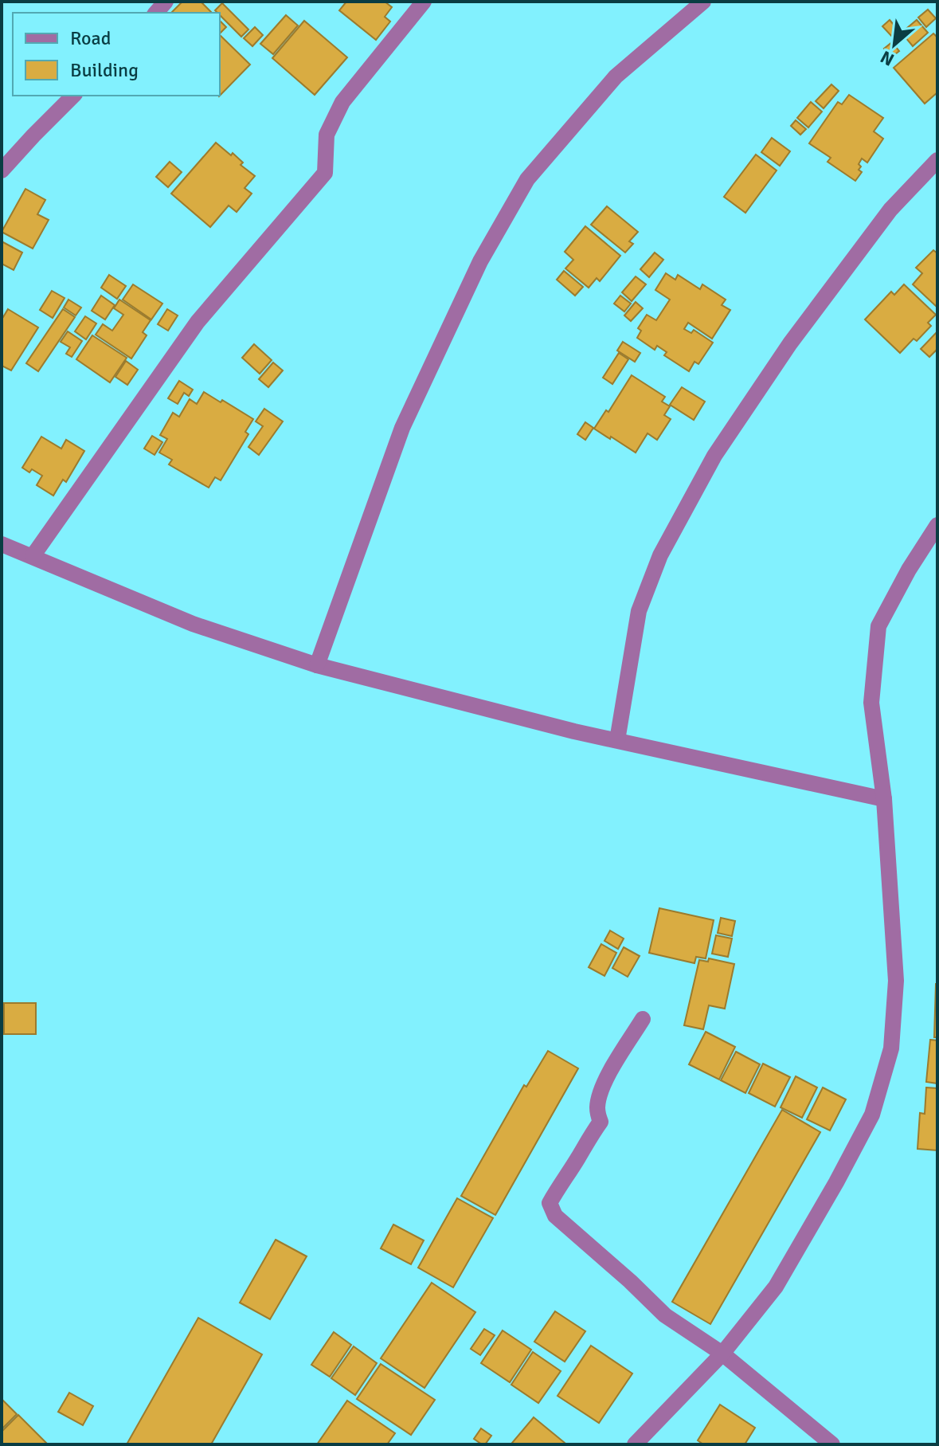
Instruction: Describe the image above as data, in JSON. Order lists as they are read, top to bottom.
{
  "legend": ["Road", "Building"],
  "north": "bottom left"
}
